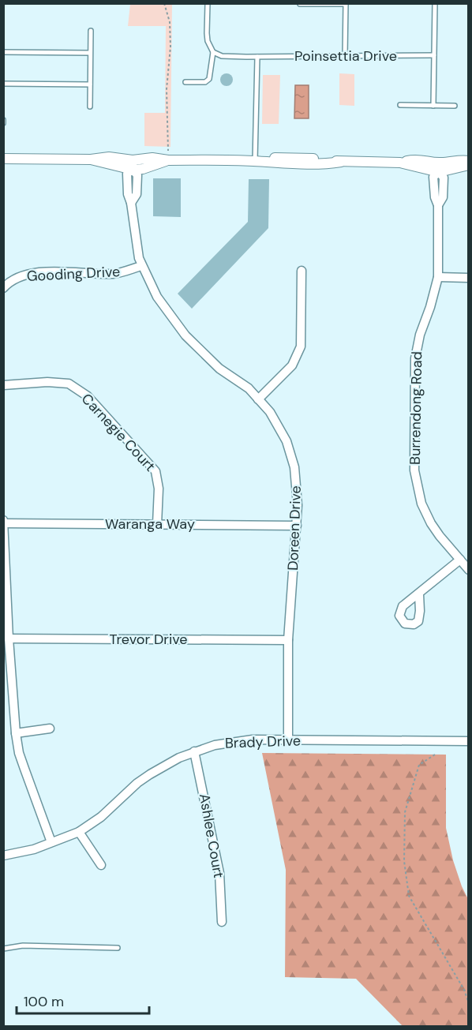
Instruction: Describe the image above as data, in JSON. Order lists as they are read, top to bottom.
{
  "streets": {
    "street": [
      "Gooding Drive",
      "Burrendong Road",
      "Carnegie Court",
      "Waranga Way",
      "Doreen Drive",
      "Trevor Drive",
      "Brady Drive",
      "Ashlee Court"
    ],
    "lane": ["Poinsettia Drive"]
  },
  "crossings": [
    ["Gooding Drive", "Doreen Drive"],
    ["Carnegie Court", "Waranga Way"],
    ["Waranga Way", "Doreen Drive"],
    ["Doreen Drive", "Trevor Drive"],
    ["Doreen Drive", "Brady Drive"],
    ["Brady Drive", "Ashlee Court"]
  ],
  "scale_bar": "100 m"
}
